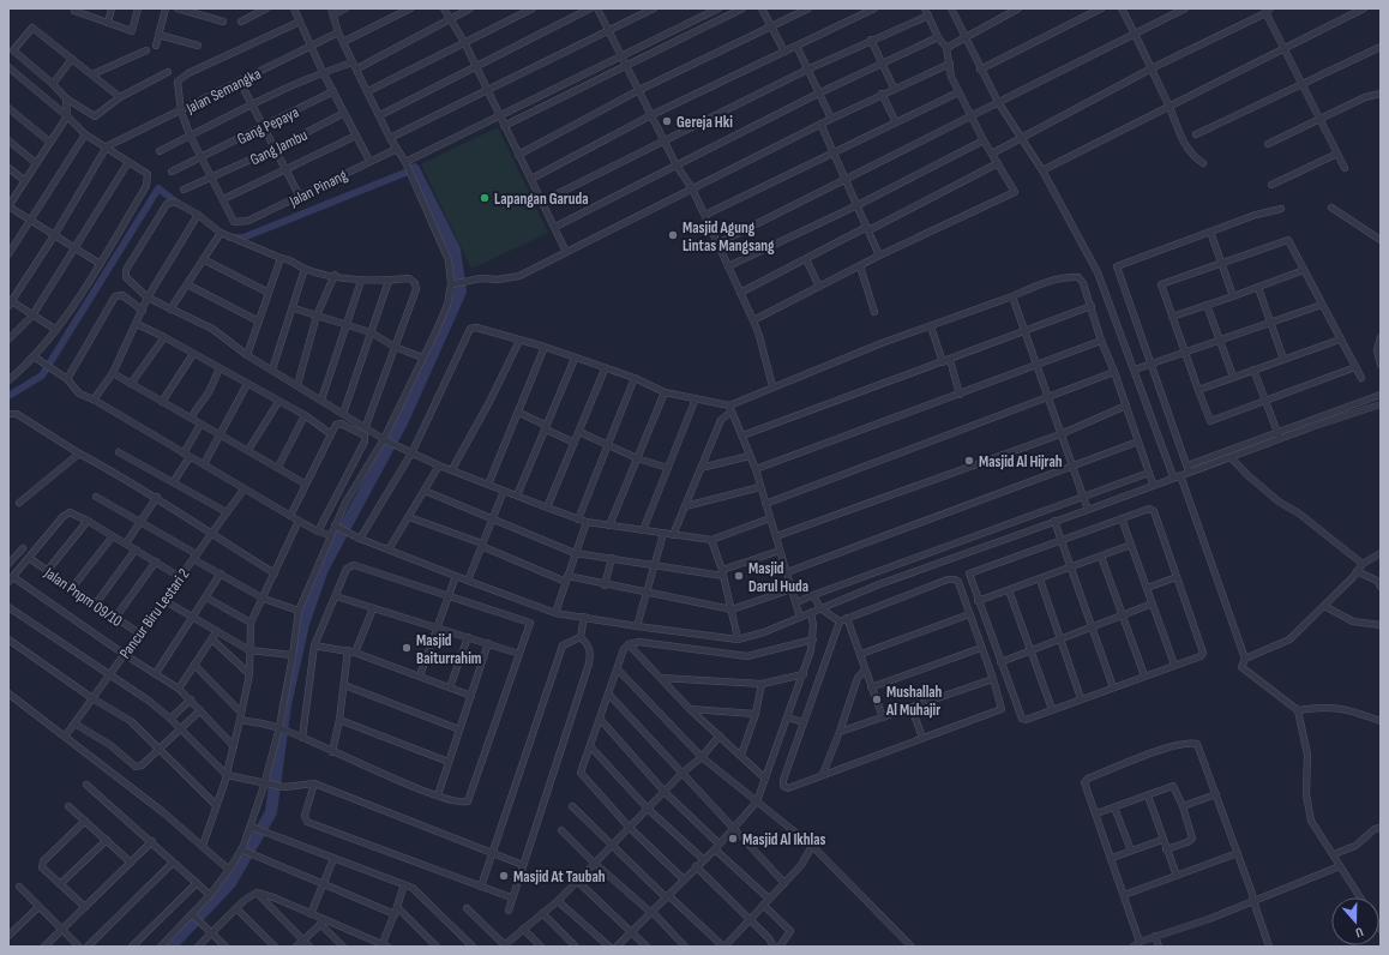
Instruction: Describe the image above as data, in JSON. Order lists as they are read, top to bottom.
{
  "streets": {
    "street": [
      "Jalan Semangka",
      "Gang Pepaya",
      "Gang Jambu",
      "Jalan Pinang",
      "Jalan Pnpm 09/10",
      "Pancur Biru Lestari 2"
    ]
  },
  "crossings": [
    ["Jalan Pnpm 09/10", "Pancur Biru Lestari 2"]
  ],
  "places": [
    "Gereja Hki",
    "Lapangan Garuda",
    "Masjid Agung Lintas Mangsang",
    "Masjid Al Hijrah",
    "Masjid Darul Huda",
    "Masjid Baiturrahim",
    "Mushallah Al Muhajir",
    "Masjid Al Ikhlas",
    "Masjid At Taubah"
  ],
  "north": "bottom"
}
